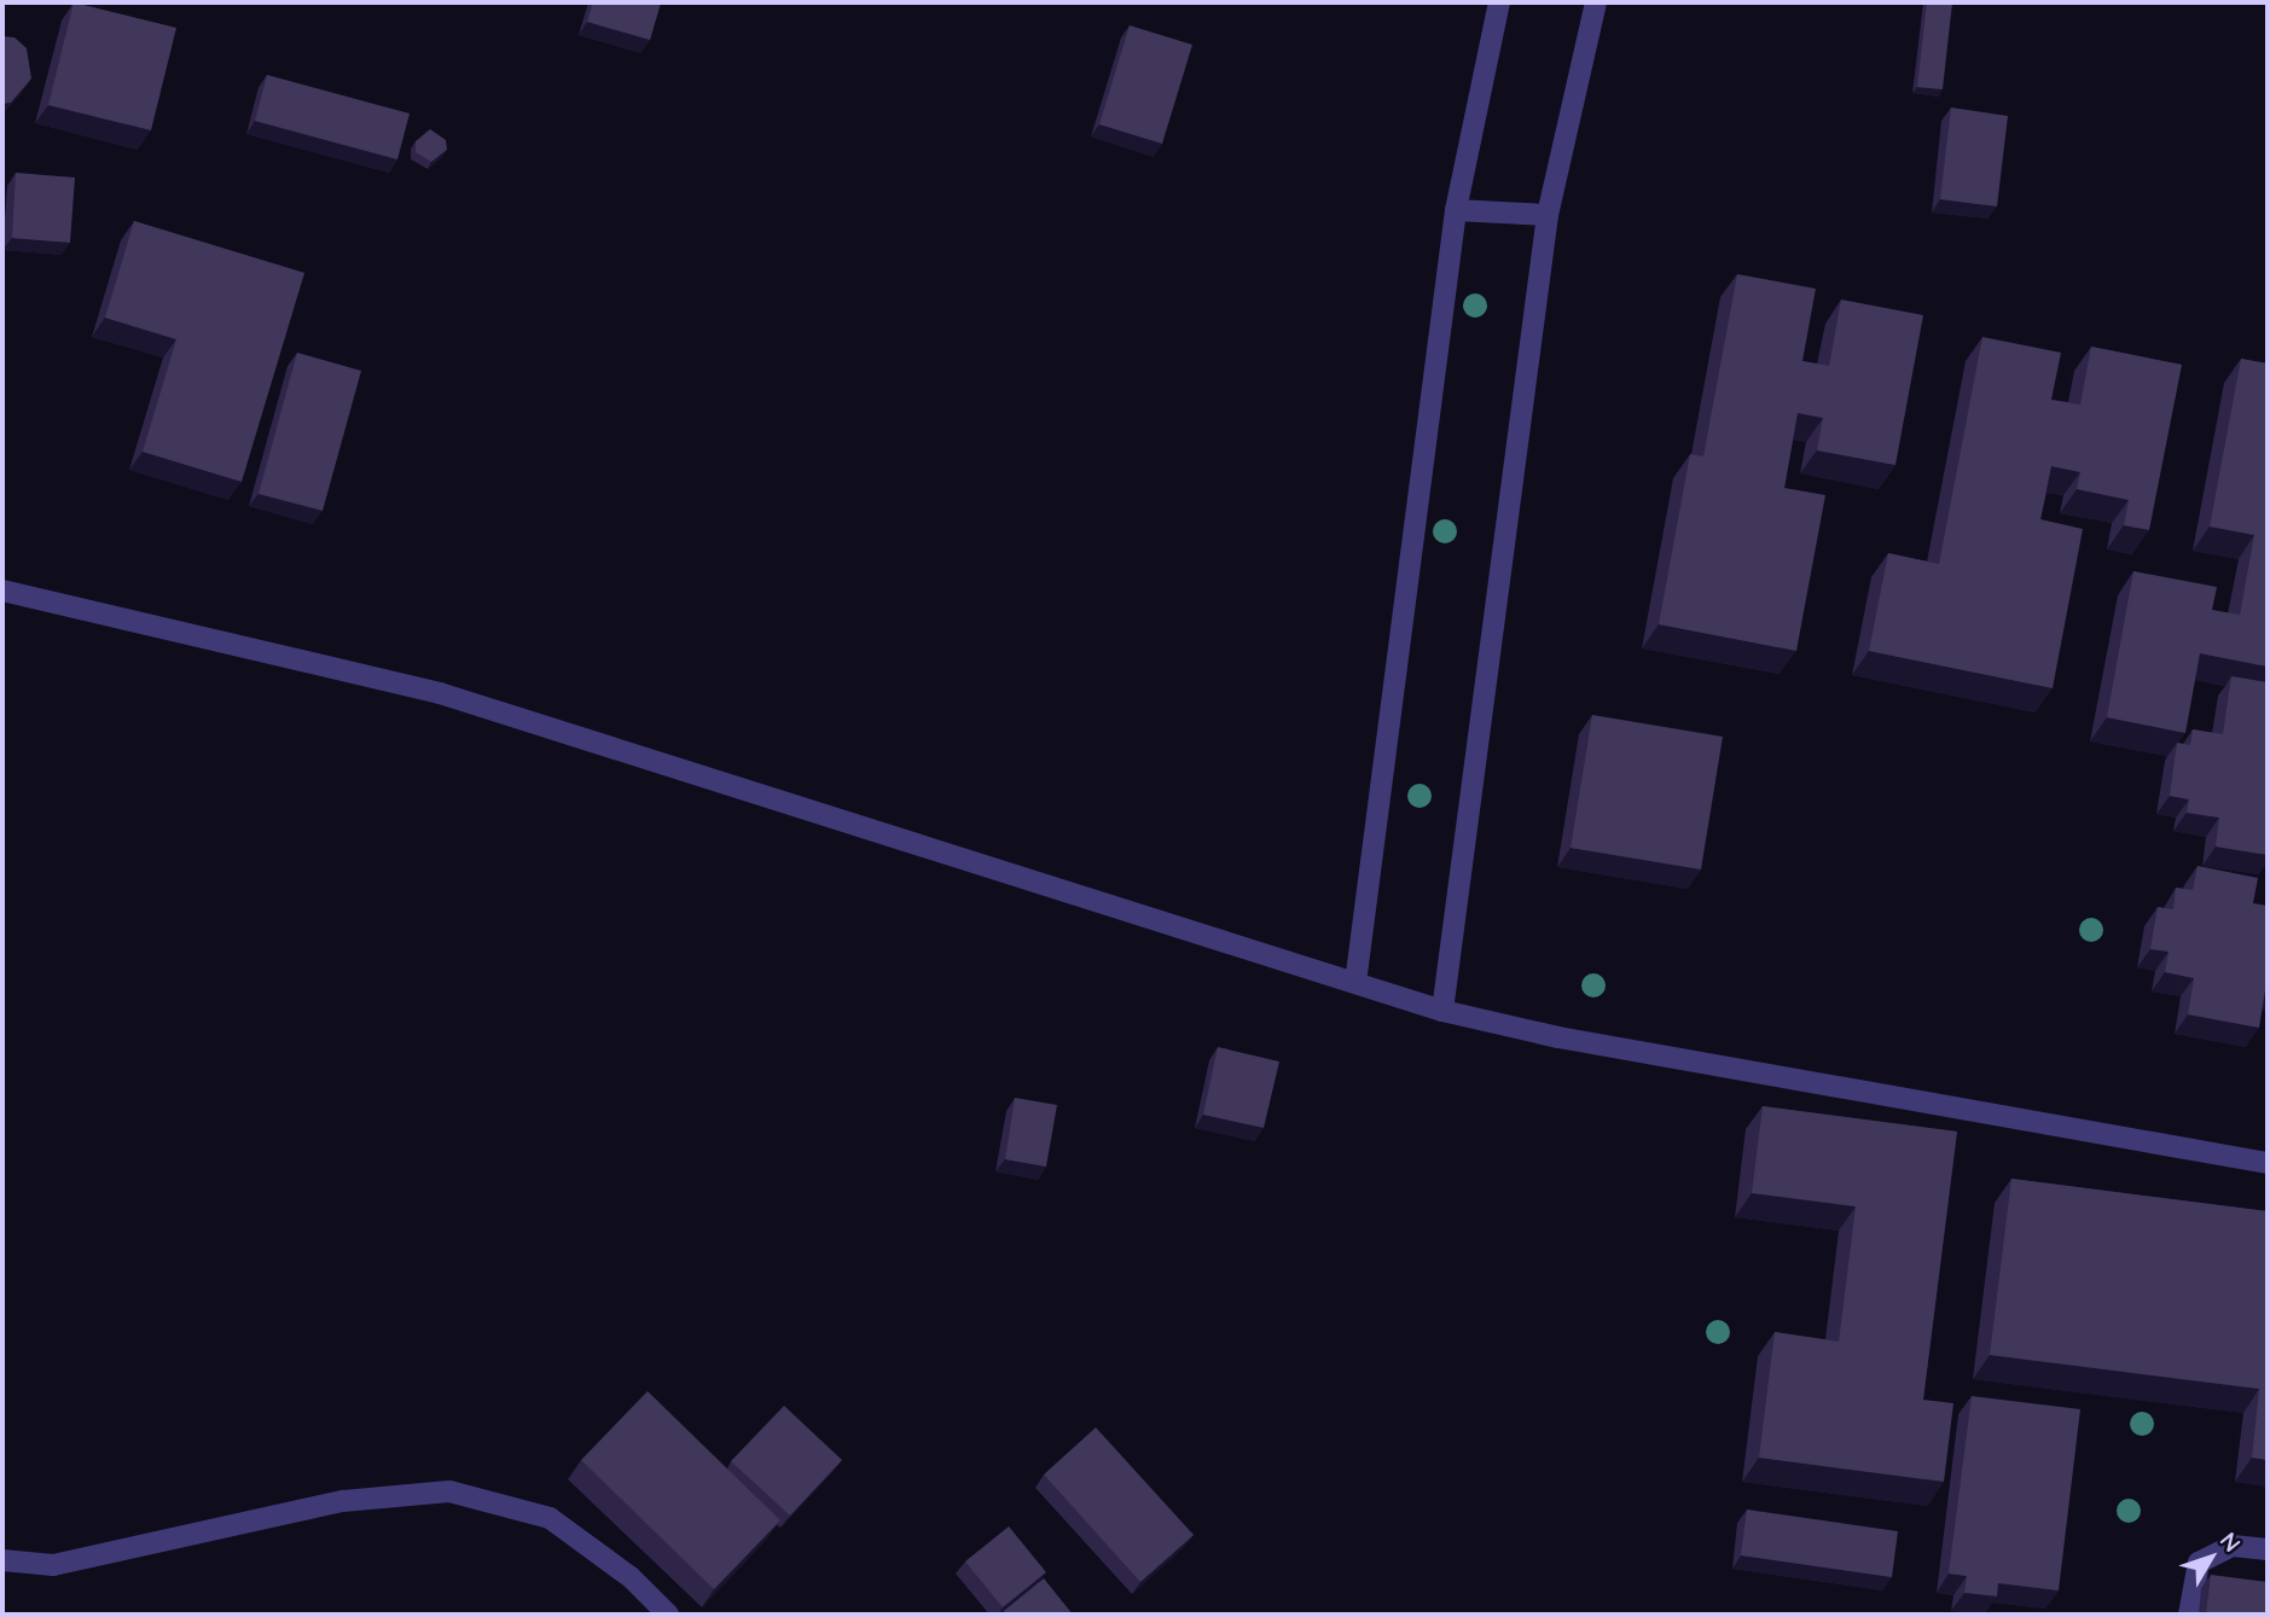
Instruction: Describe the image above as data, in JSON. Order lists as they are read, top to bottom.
{
  "north": "top right"
}
